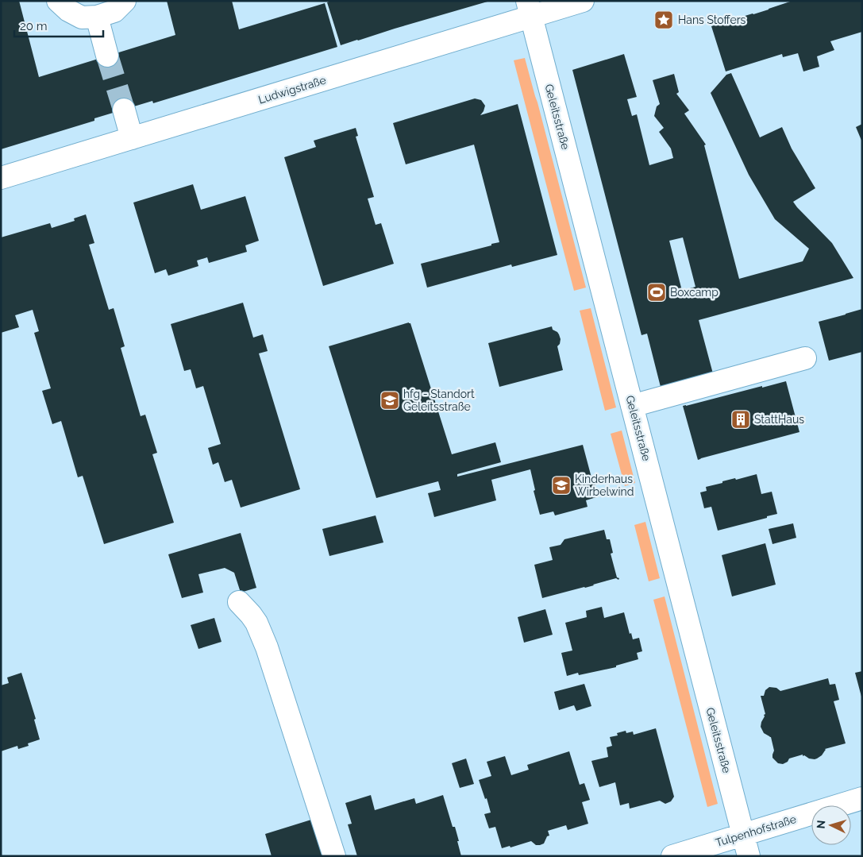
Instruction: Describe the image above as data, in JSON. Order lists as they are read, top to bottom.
{
  "streets": {
    "street": ["Ludwigstraße", "Geleitsstraße", "Tulpenhofstraße"]
  },
  "crossings": [
    ["Ludwigstraße", "Geleitsstraße"],
    ["Geleitsstraße", "Tulpenhofstraße"]
  ],
  "places": {
    "place": ["Hans Stoffers"],
    "sports": ["Boxcamp"],
    "school or university": ["hfg - Standort Geleitsstraße", "Kinderhaus Wirbelwind"],
    "building": ["StattHaus"]
  },
  "scale_bar": "20 m",
  "north": "left"
}
